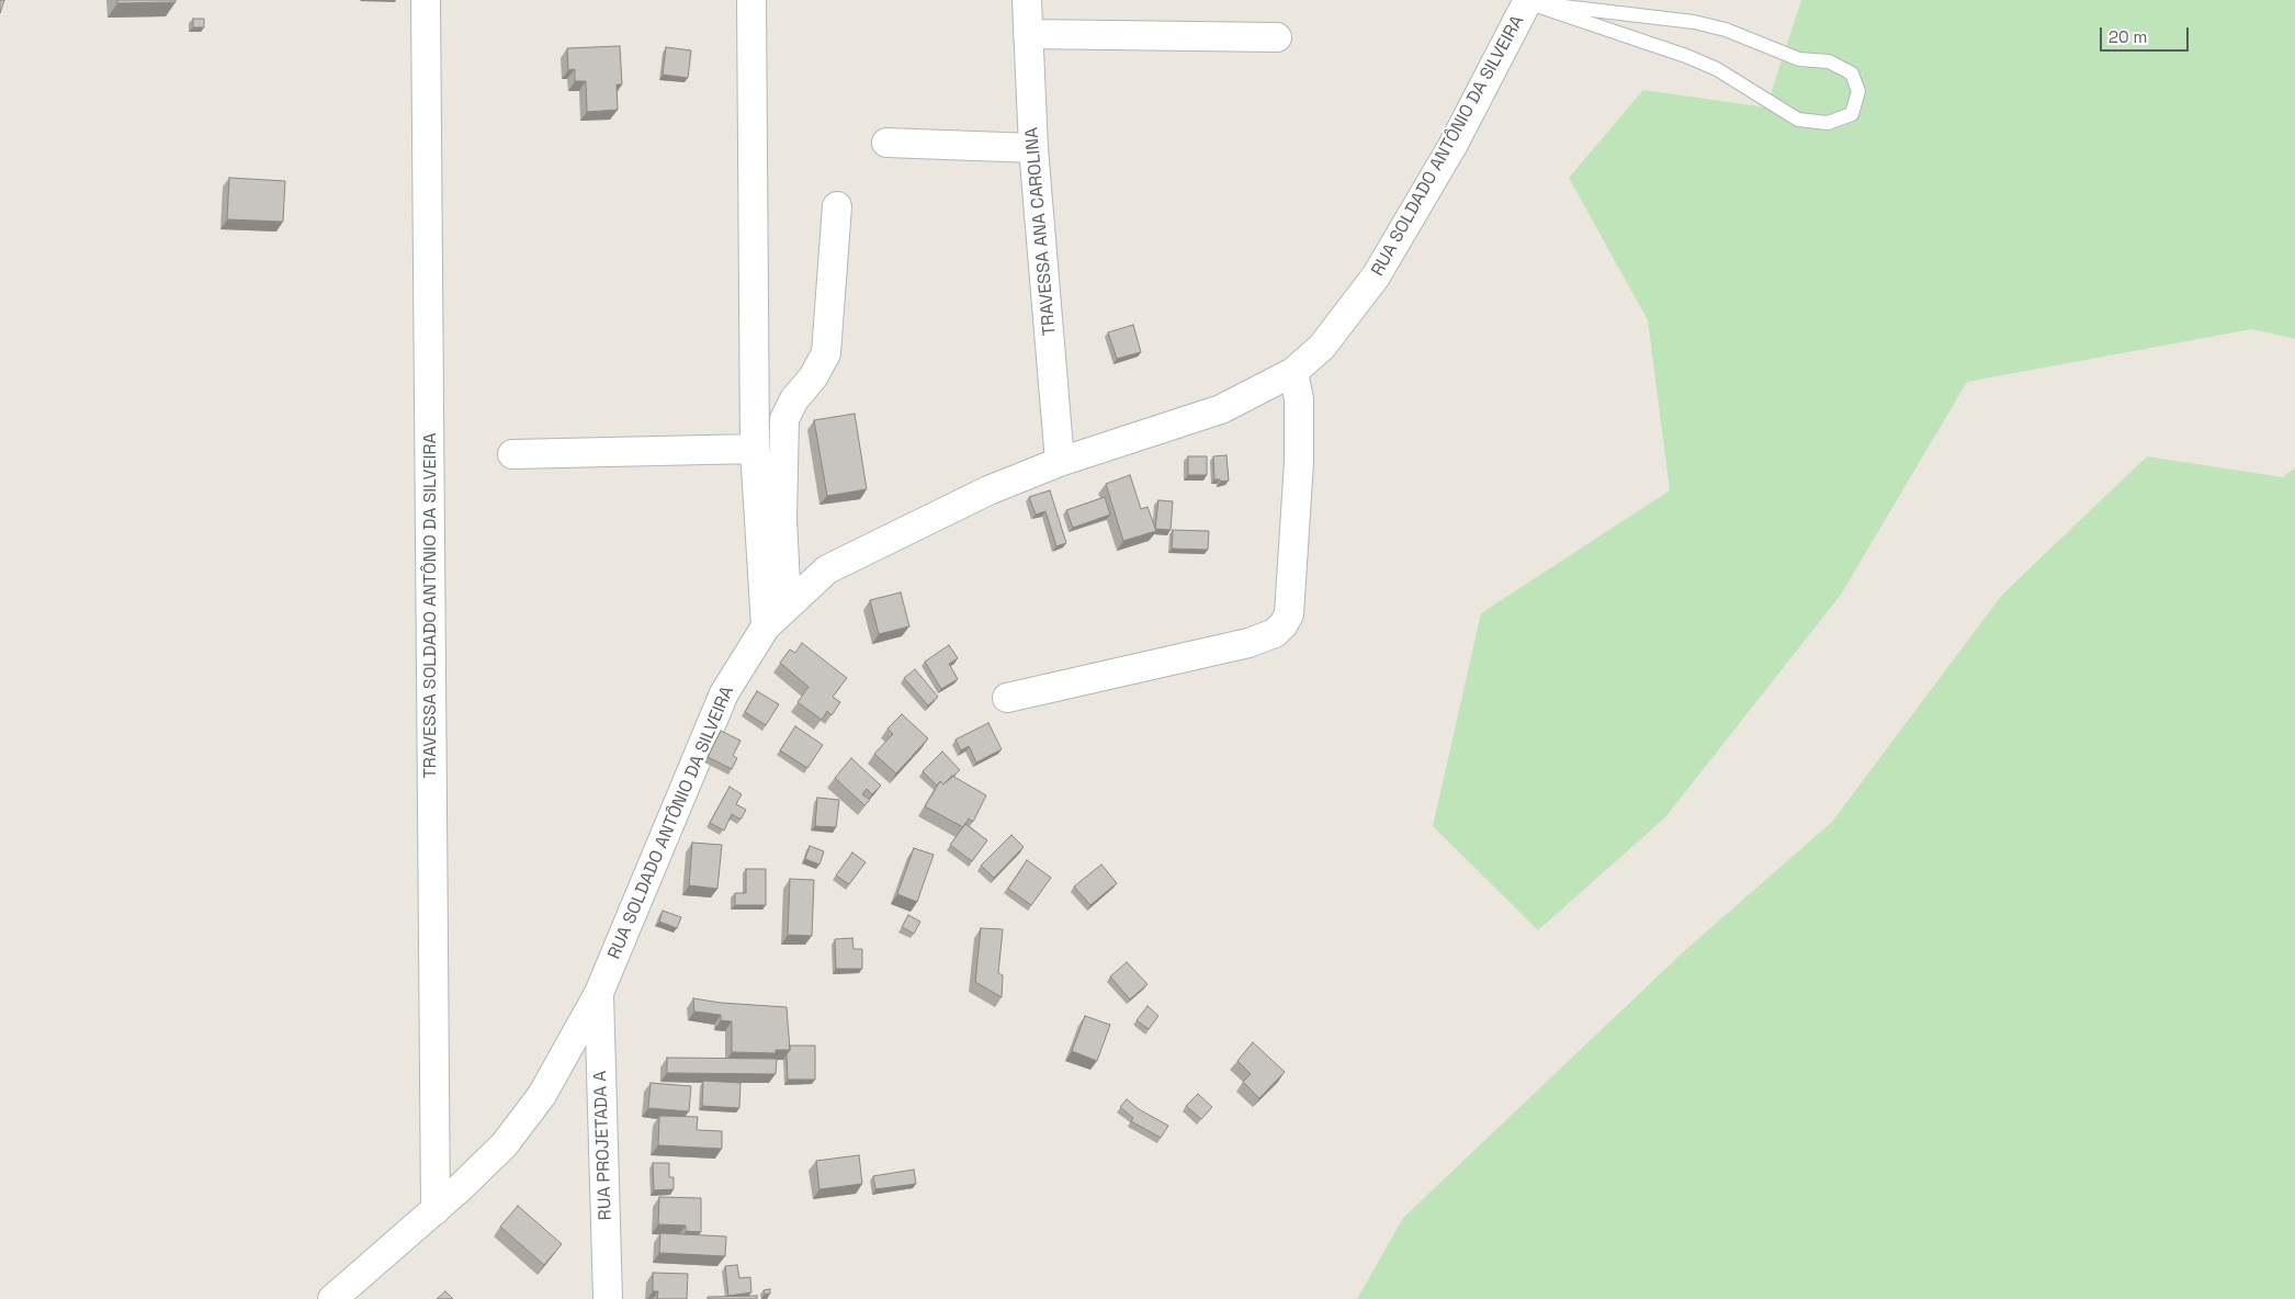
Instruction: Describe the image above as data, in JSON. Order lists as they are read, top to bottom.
{
  "streets": {
    "street": [
      "RUA SOLDADO ANTÔNIO DA SILVEIRA",
      "TRAVESSA ANA CAROLINA",
      "TRAVESSA SOLDADO ANTÔNIO DA SILVEIRA",
      "RUA PROJETADA A"
    ]
  },
  "crossings": [
    ["RUA SOLDADO ANTÔNIO DA SILVEIRA", "TRAVESSA ANA CAROLINA"],
    ["RUA SOLDADO ANTÔNIO DA SILVEIRA", "TRAVESSA SOLDADO ANTÔNIO DA SILVEIRA"],
    ["RUA SOLDADO ANTÔNIO DA SILVEIRA", "RUA PROJETADA A"]
  ],
  "scale_bar": "20 m"
}
